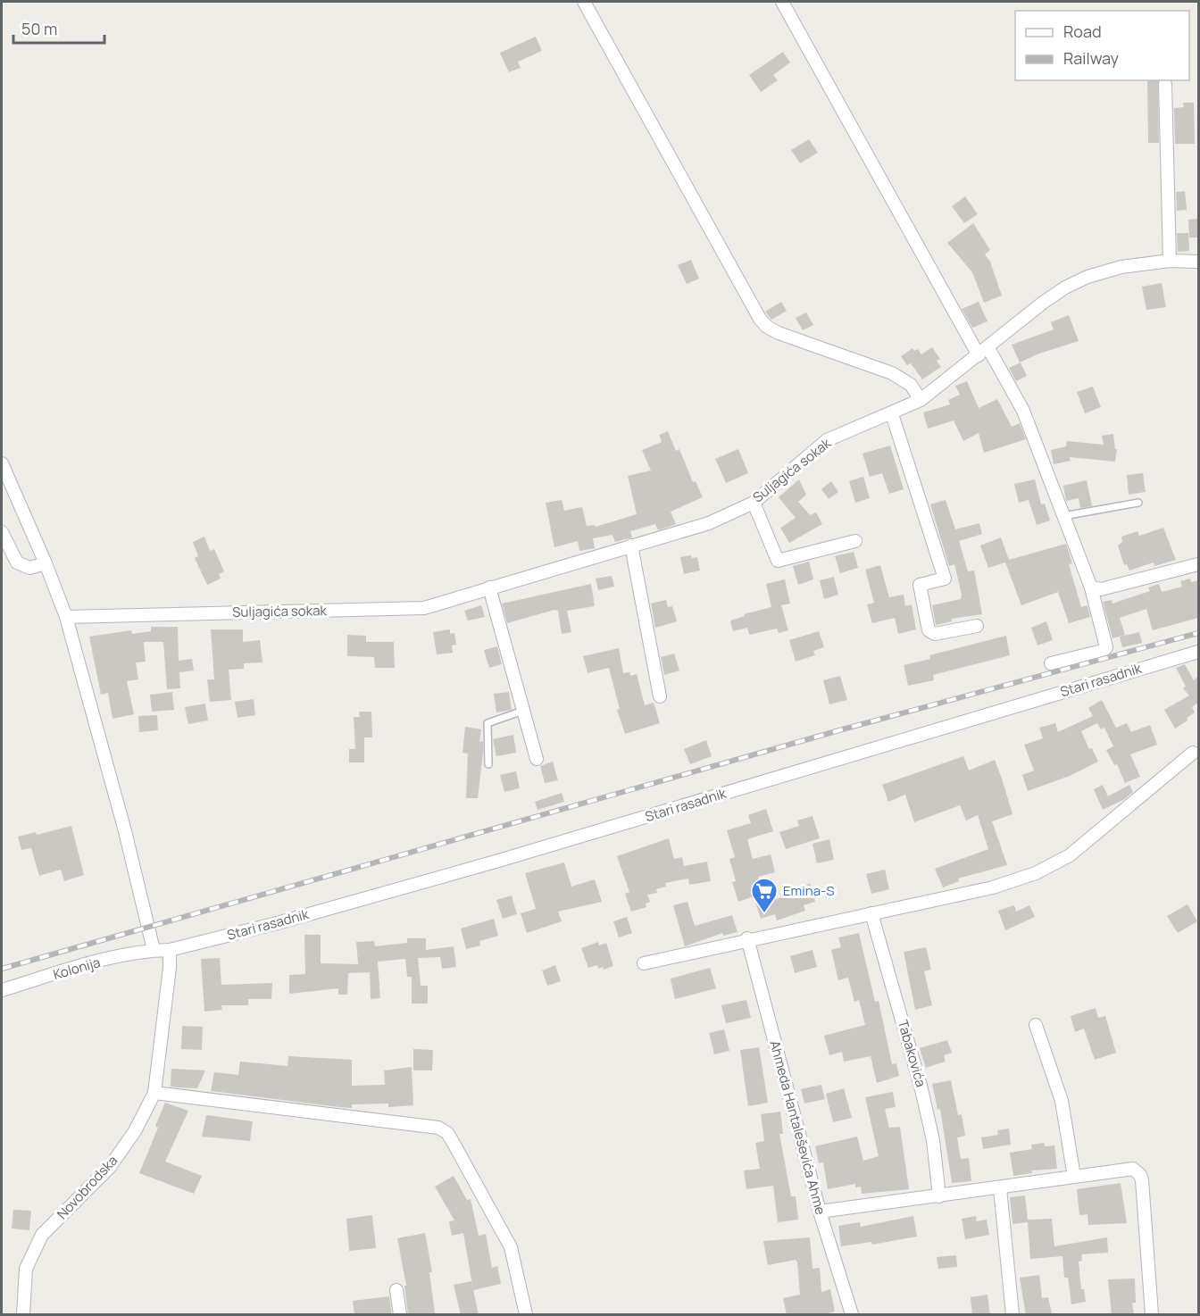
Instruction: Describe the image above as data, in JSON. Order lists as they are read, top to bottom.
{
  "streets": {
    "street": [
      "Suljagića sokak",
      "Stari rasadnik",
      "Kolonija",
      "Tabakovića",
      "Ahmeda Hantaleševića Ahme",
      "Novobrodska"
    ]
  },
  "crossings": [
    ["Stari rasadnik", "Novobrodska"]
  ],
  "places": {
    "supermarket": ["Emina-S"]
  },
  "legend": ["Road", "Railway"],
  "scale_bar": "50 m"
}
